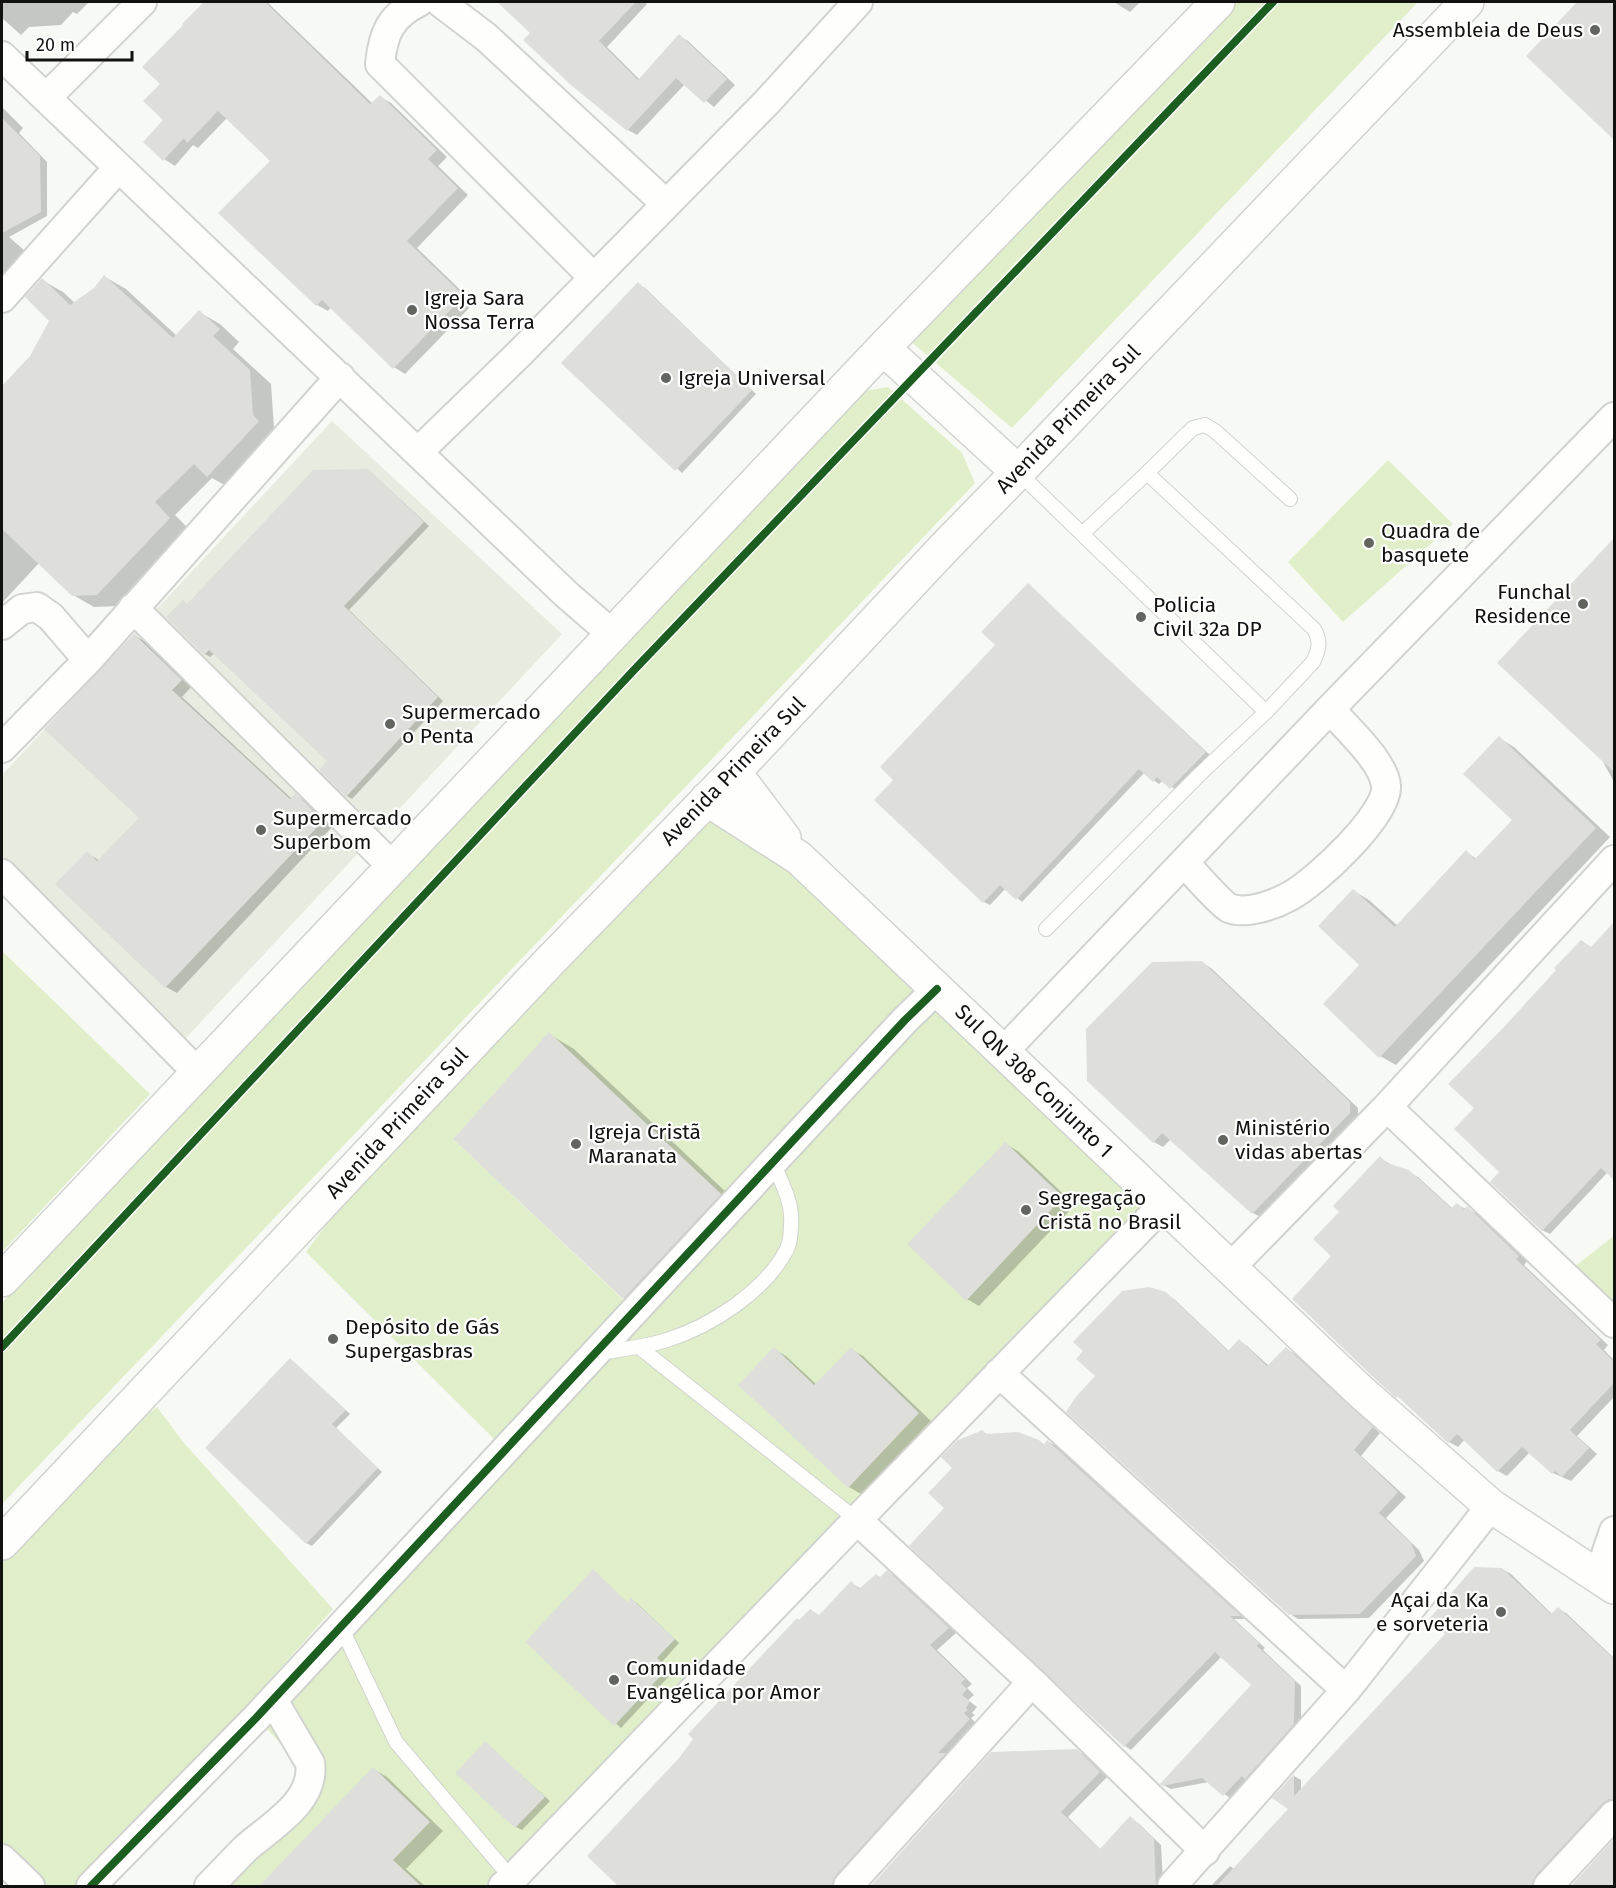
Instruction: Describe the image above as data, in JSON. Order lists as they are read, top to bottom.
{
  "streets": {
    "main road": ["Avenida Primeira Sul", "Sul QN 308 Conjunto 1"]
  },
  "crossings": [
    ["Avenida Primeira Sul", "Sul QN 308 Conjunto 1"]
  ],
  "places": [
    "Assembleia de Deus",
    "Igreja Sara Nossa Terra",
    "Igreja Universal",
    "Quadra de basquete",
    "Funchal Residence",
    "Policia Civil 32a DP",
    "Supermercado o Penta",
    "Supermercado Superbom",
    "Ministério vidas abertas",
    "Igreja Cristã Maranata",
    "Segregação Cristã no Brasil",
    "Depósito de Gás Supergasbras",
    "Açai da Ka e sorveteria",
    "Comunidade Evangélica por Amor"
  ],
  "scale_bar": "20 m"
}
